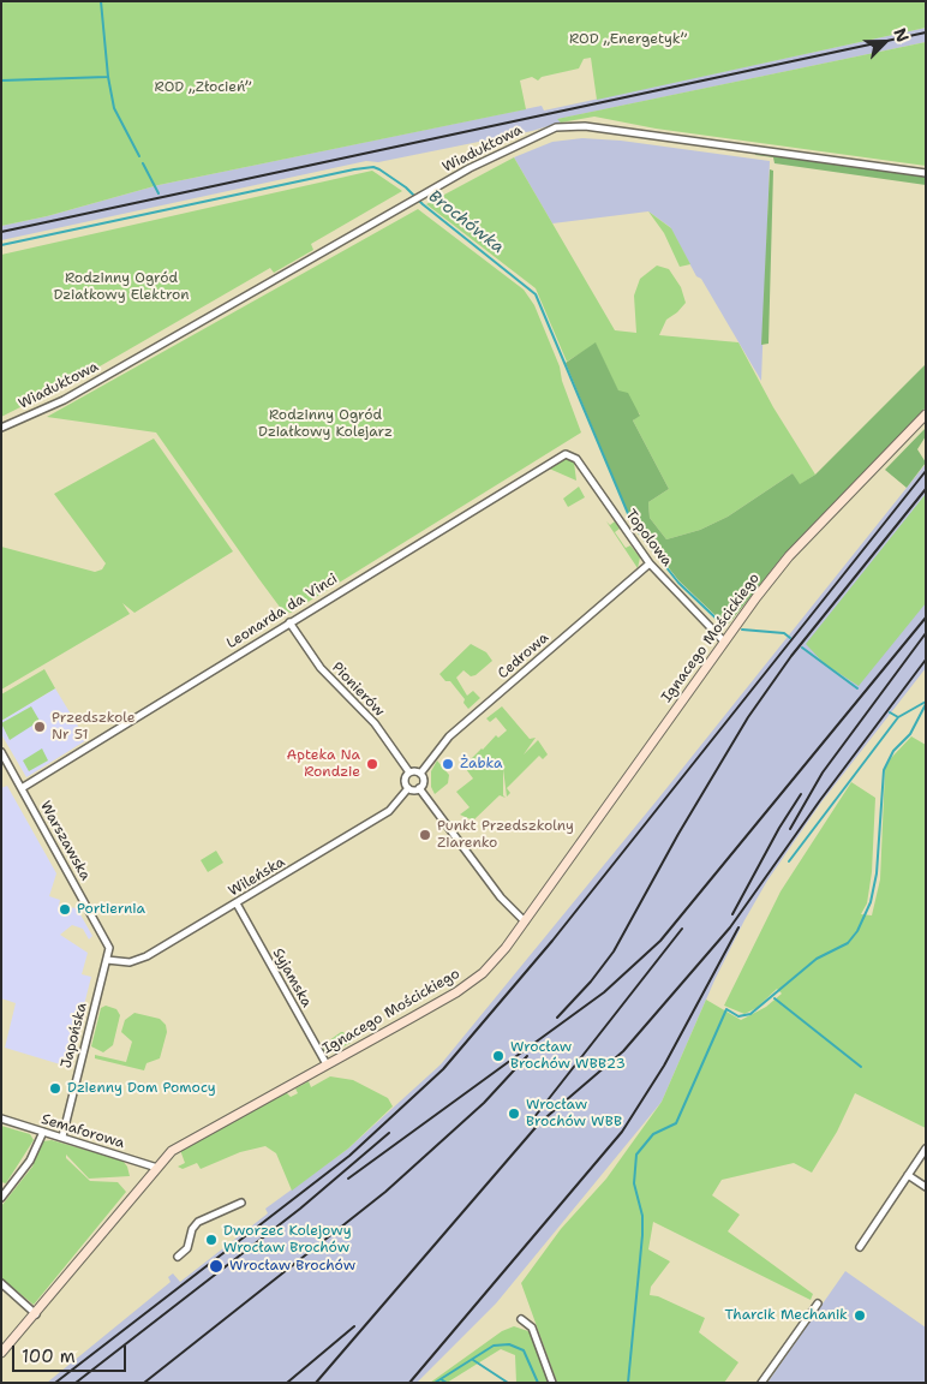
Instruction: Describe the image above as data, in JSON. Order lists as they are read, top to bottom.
{
  "streets": {
    "street": [
      "Wiaduktowa",
      "Topolowa",
      "Leonarda da Vinci",
      "Ignacego Mościckiego",
      "Cedrowa",
      "Pionierów",
      "Warszawska",
      "Wileńska",
      "Syjamska",
      "Japońska",
      "Semaforowa"
    ]
  },
  "crossings": [
    ["Topolowa", "Leonarda da Vinci"],
    ["Topolowa", "Ignacego Mościckiego"],
    ["Topolowa", "Cedrowa"],
    ["Leonarda da Vinci", "Pionierów"],
    ["Leonarda da Vinci", "Warszawska"],
    ["Ignacego Mościckiego", "Syjamska"],
    ["Ignacego Mościckiego", "Semaforowa"],
    ["Cedrowa", "Pionierów"],
    ["Cedrowa", "Wileńska"],
    ["Pionierów", "Wileńska"],
    ["Warszawska", "Japońska"],
    ["Wileńska", "Syjamska"],
    ["Wileńska", "Japońska"],
    ["Japońska", "Semaforowa"]
  ],
  "water": ["Brochówka"],
  "parks": [
    "ROD „Energetyk”",
    "ROD „Złocień”",
    "Rodzinny Ogród Działkowy Elektron",
    "Rodzinny Ogród Działkowy Kolejarz"
  ],
  "places": [
    "Przedszkole Nr 51",
    "Apteka Na Rondzie",
    "Żabka",
    "Punkt Przedszkolny Ziarenko",
    "Portiernia",
    "Wrocław Brochów WBB23",
    "Dzienny Dom Pomocy",
    "Wrocław Brochów WBB",
    "Dworzec Kolejowy Wrocław Brochów",
    "Wrocław Brochów",
    "Tharcik Mechanik"
  ],
  "scale_bar": "100 m",
  "north": "top right"
}
